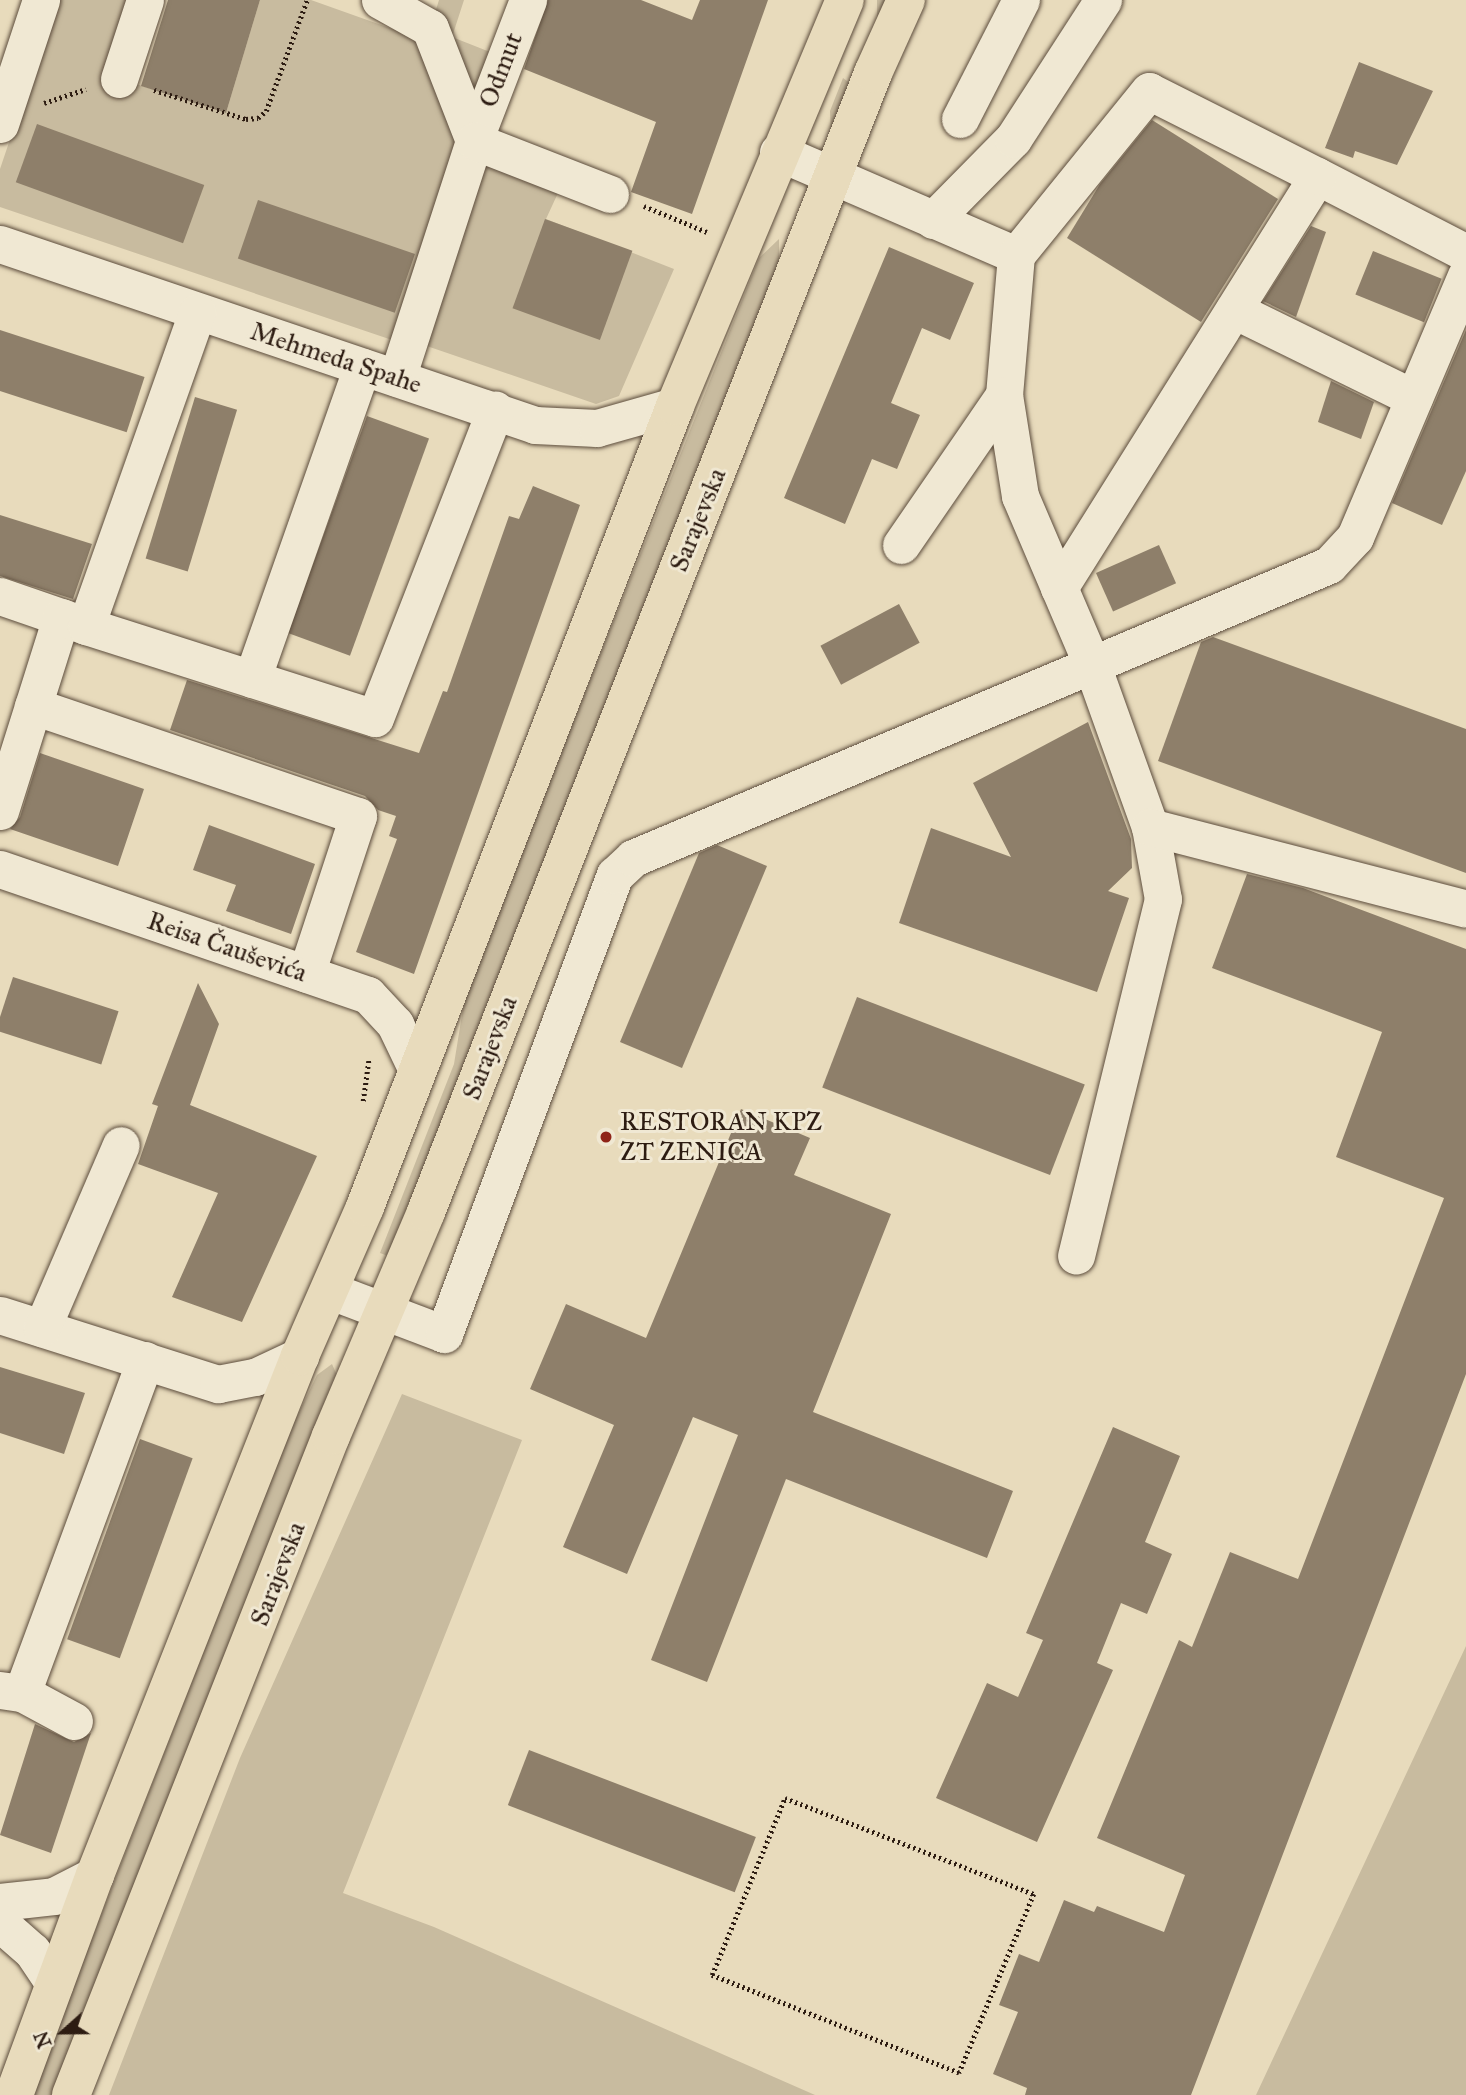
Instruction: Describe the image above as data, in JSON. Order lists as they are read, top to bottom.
{
  "streets": {
    "main road": ["Sarajevska"],
    "street": ["Odmut", "Mehmeda Spahe", "Reisa Čauševića"]
  },
  "crossings": [
    ["Odmut", "Mehmeda Spahe"]
  ],
  "places": ["RESTORAN KPZ ZT ZENICA"],
  "north": "left"
}
